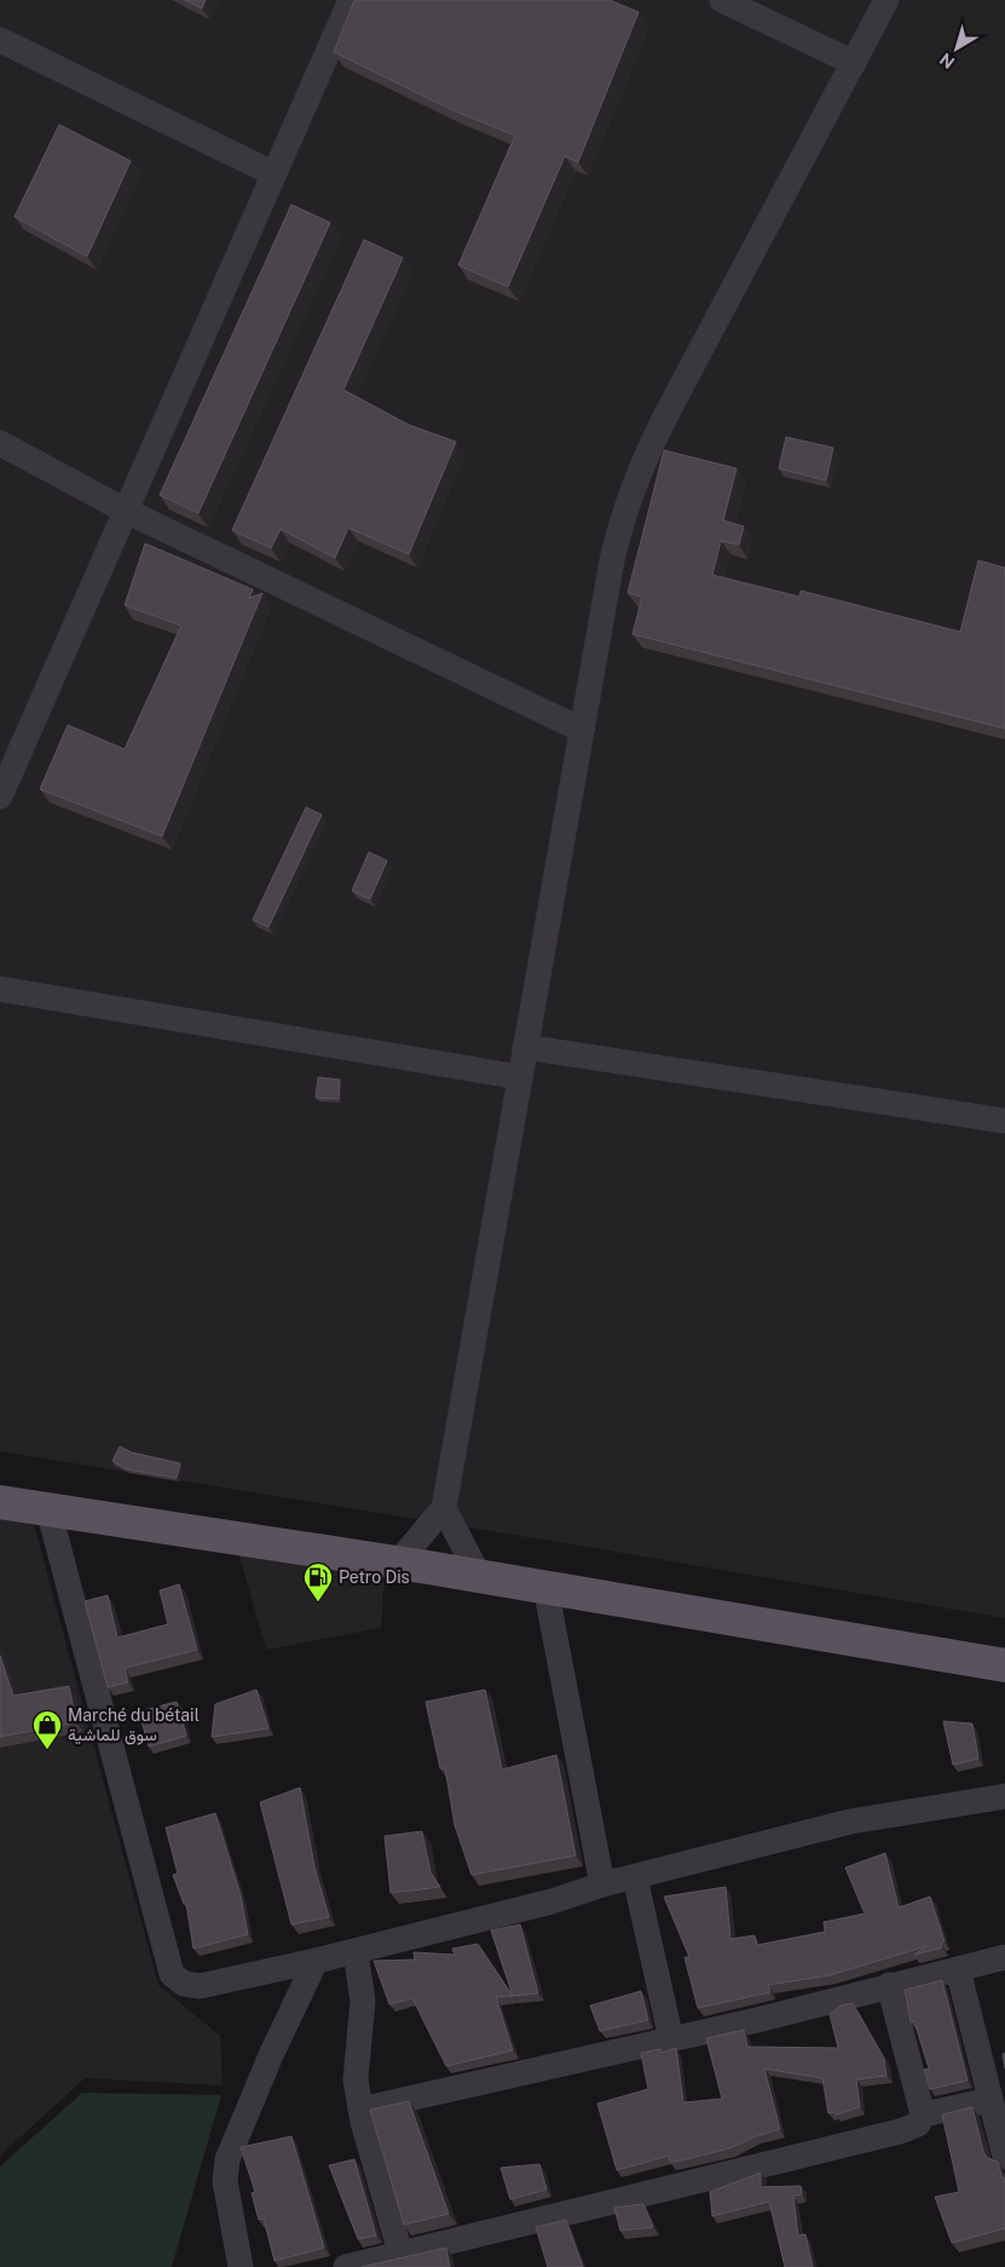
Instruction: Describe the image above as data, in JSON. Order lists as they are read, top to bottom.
{
  "places": {
    "fuel station": ["Petro Dis"],
    "shop": ["Marché du bétail سوق للماشية"]
  },
  "north": "bottom left"
}
